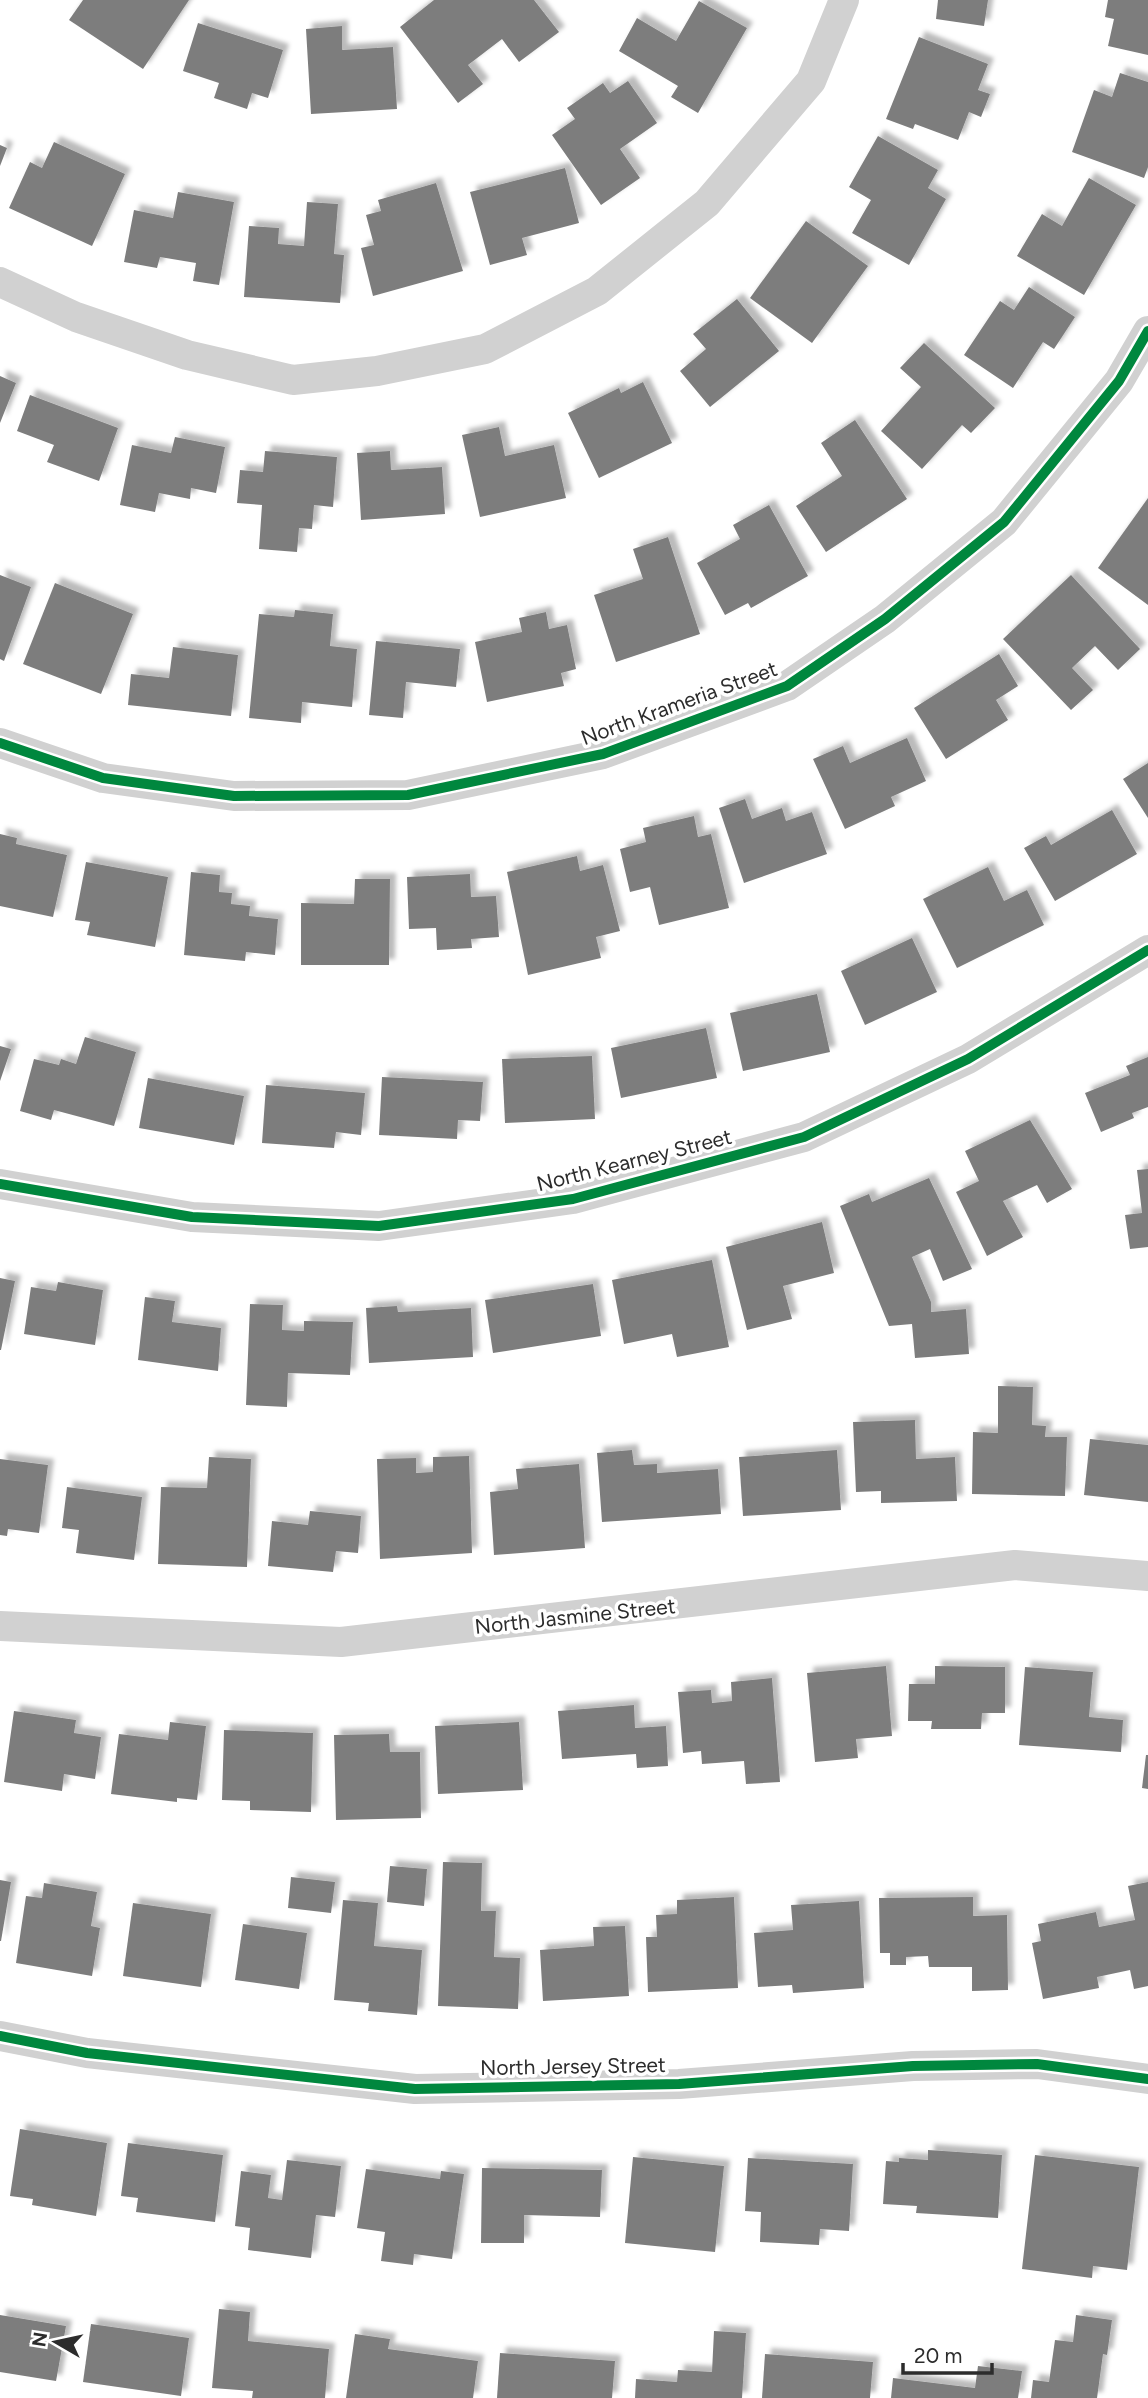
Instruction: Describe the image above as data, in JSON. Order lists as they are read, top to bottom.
{
  "streets": {
    "street": [
      "North Krameria Street",
      "North Kearney Street",
      "North Jasmine Street",
      "North Jersey Street"
    ]
  },
  "scale_bar": "20 m",
  "north": "left"
}
